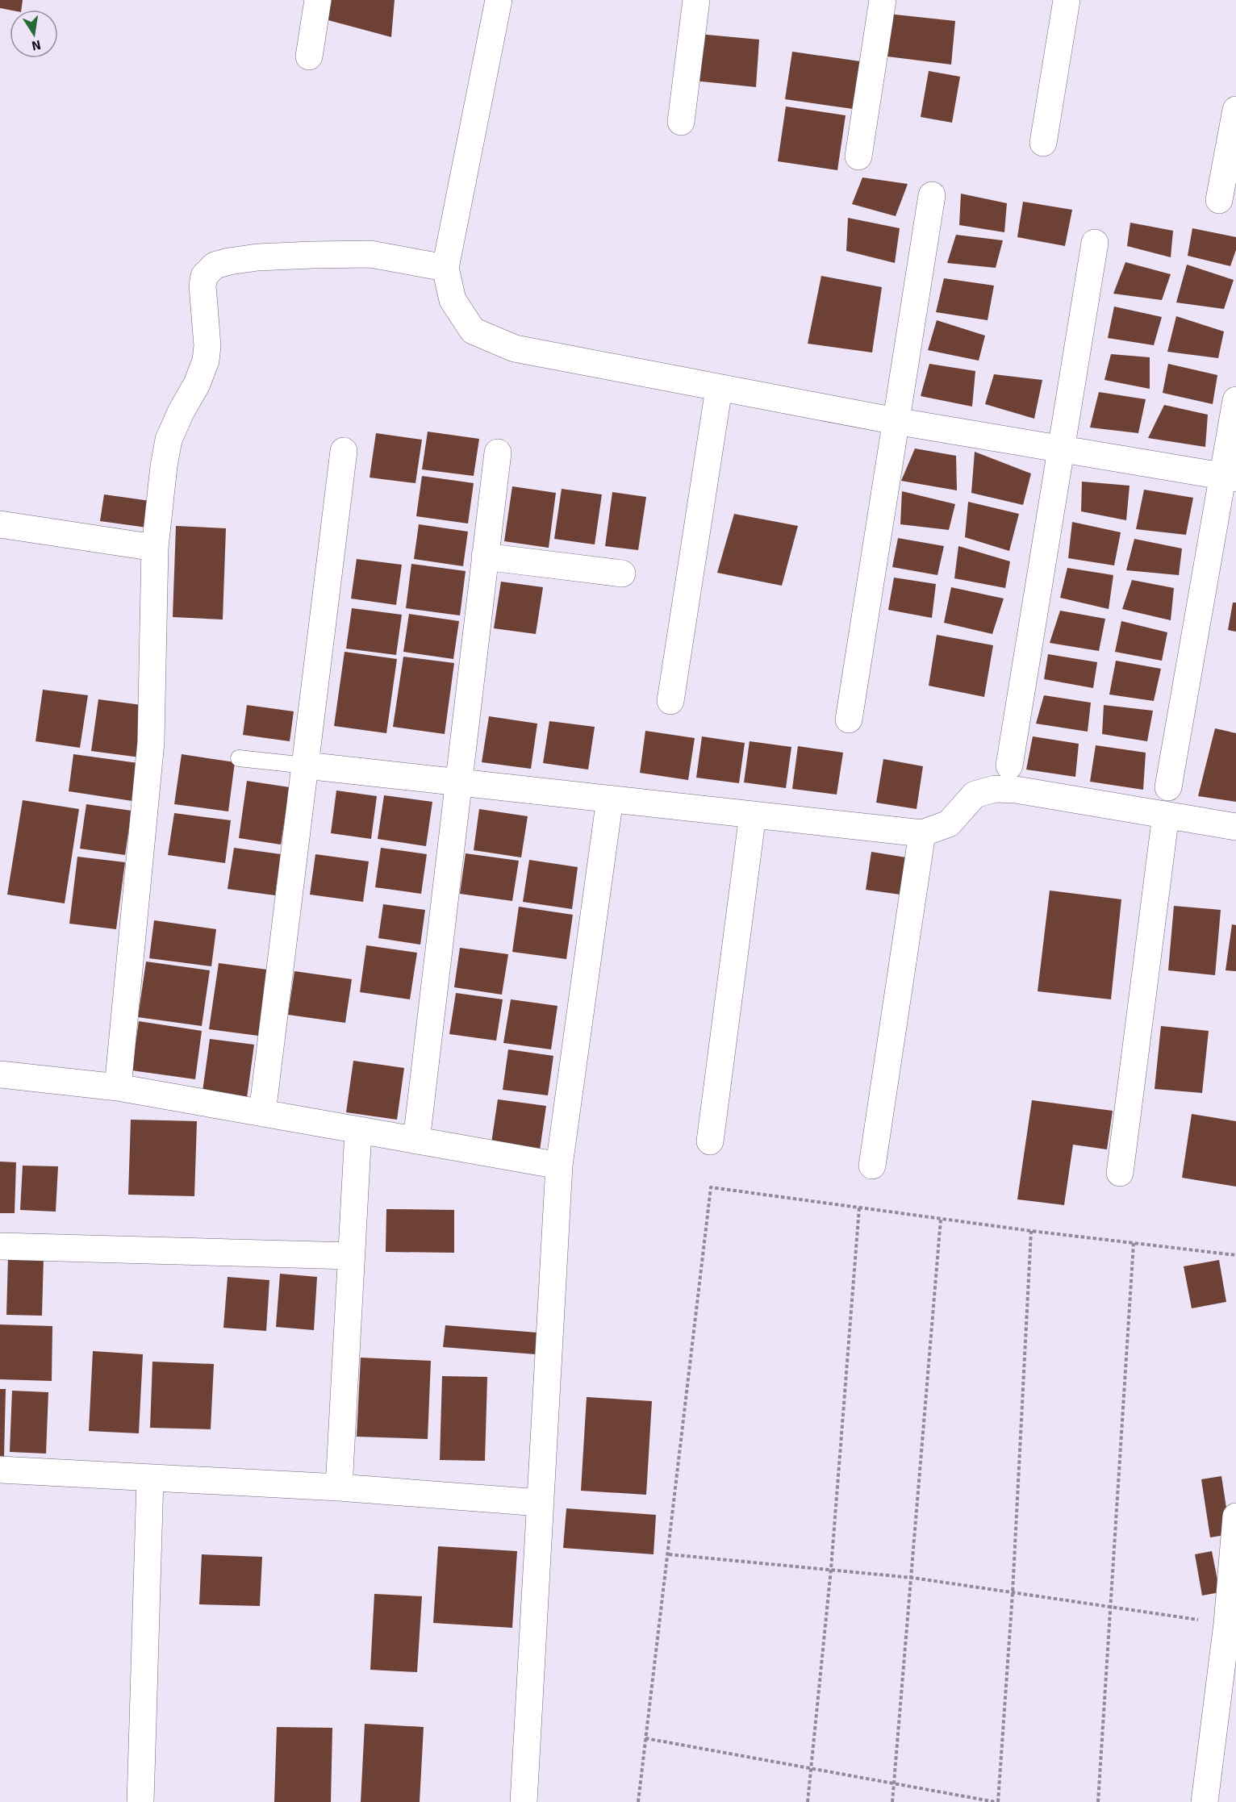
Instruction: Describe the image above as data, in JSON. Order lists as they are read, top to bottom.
{
  "north": "bottom"
}
